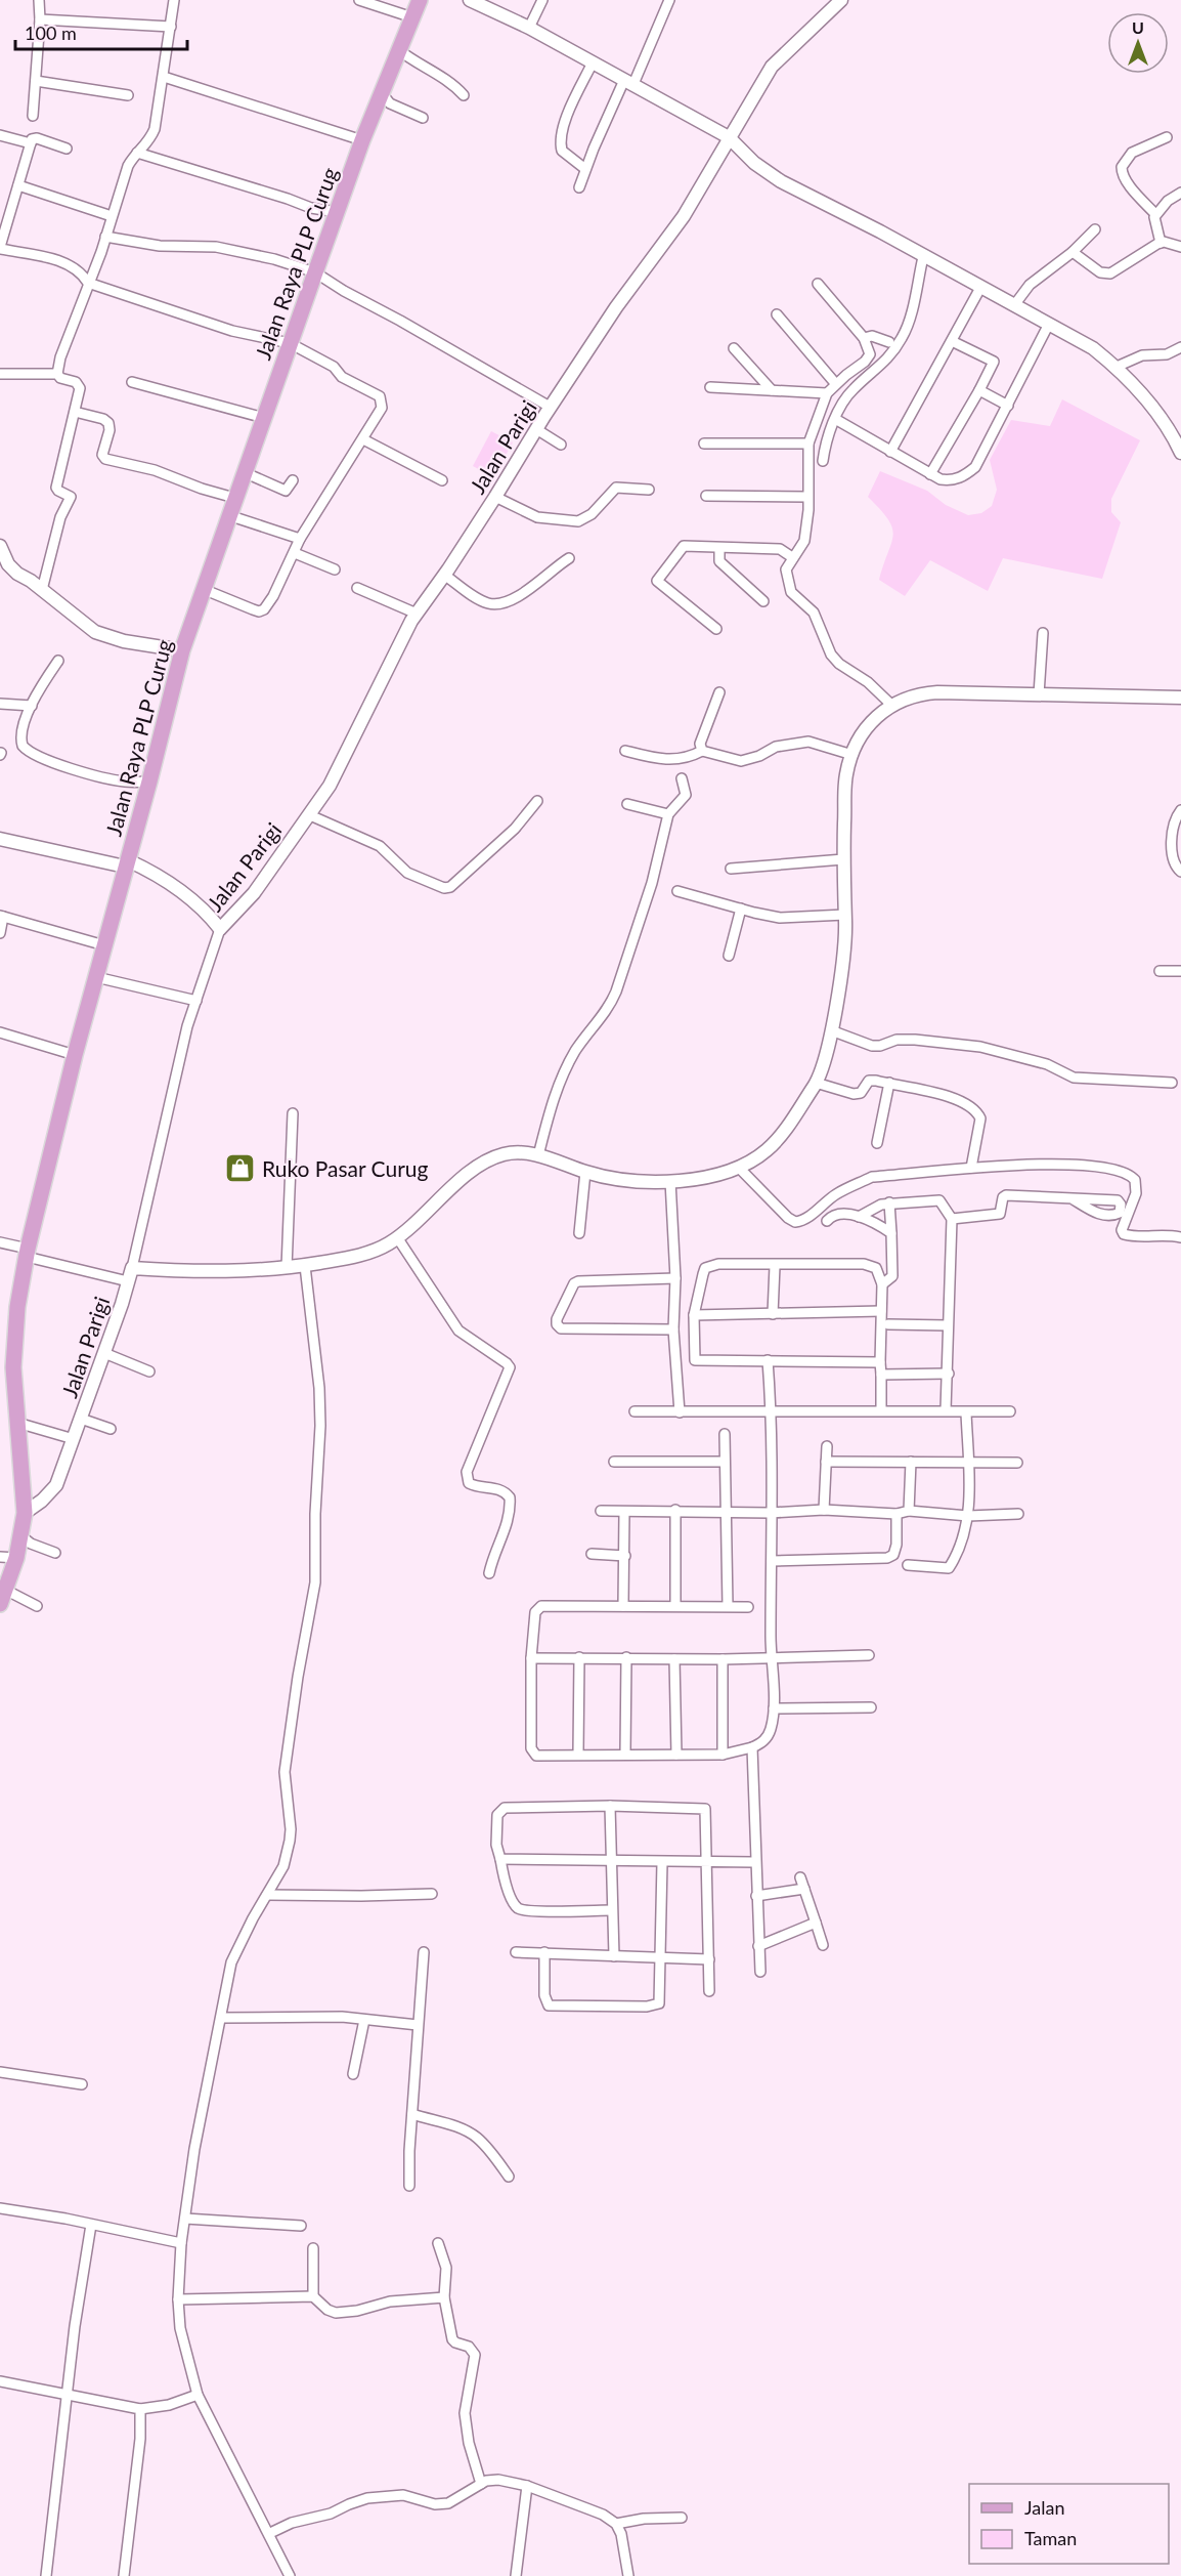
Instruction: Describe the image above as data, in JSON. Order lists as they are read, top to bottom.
{
  "streets": {
    "main road": ["Jalan Raya PLP Curug"],
    "street": ["Jalan Parigi"]
  },
  "crossings": [
    ["Jalan Raya PLP Curug", "Jalan Parigi"]
  ],
  "places": {
    "shop": ["Ruko Pasar Curug"]
  },
  "legend": ["Jalan", "Taman"],
  "scale_bar": "100 m",
  "north": "top"
}
